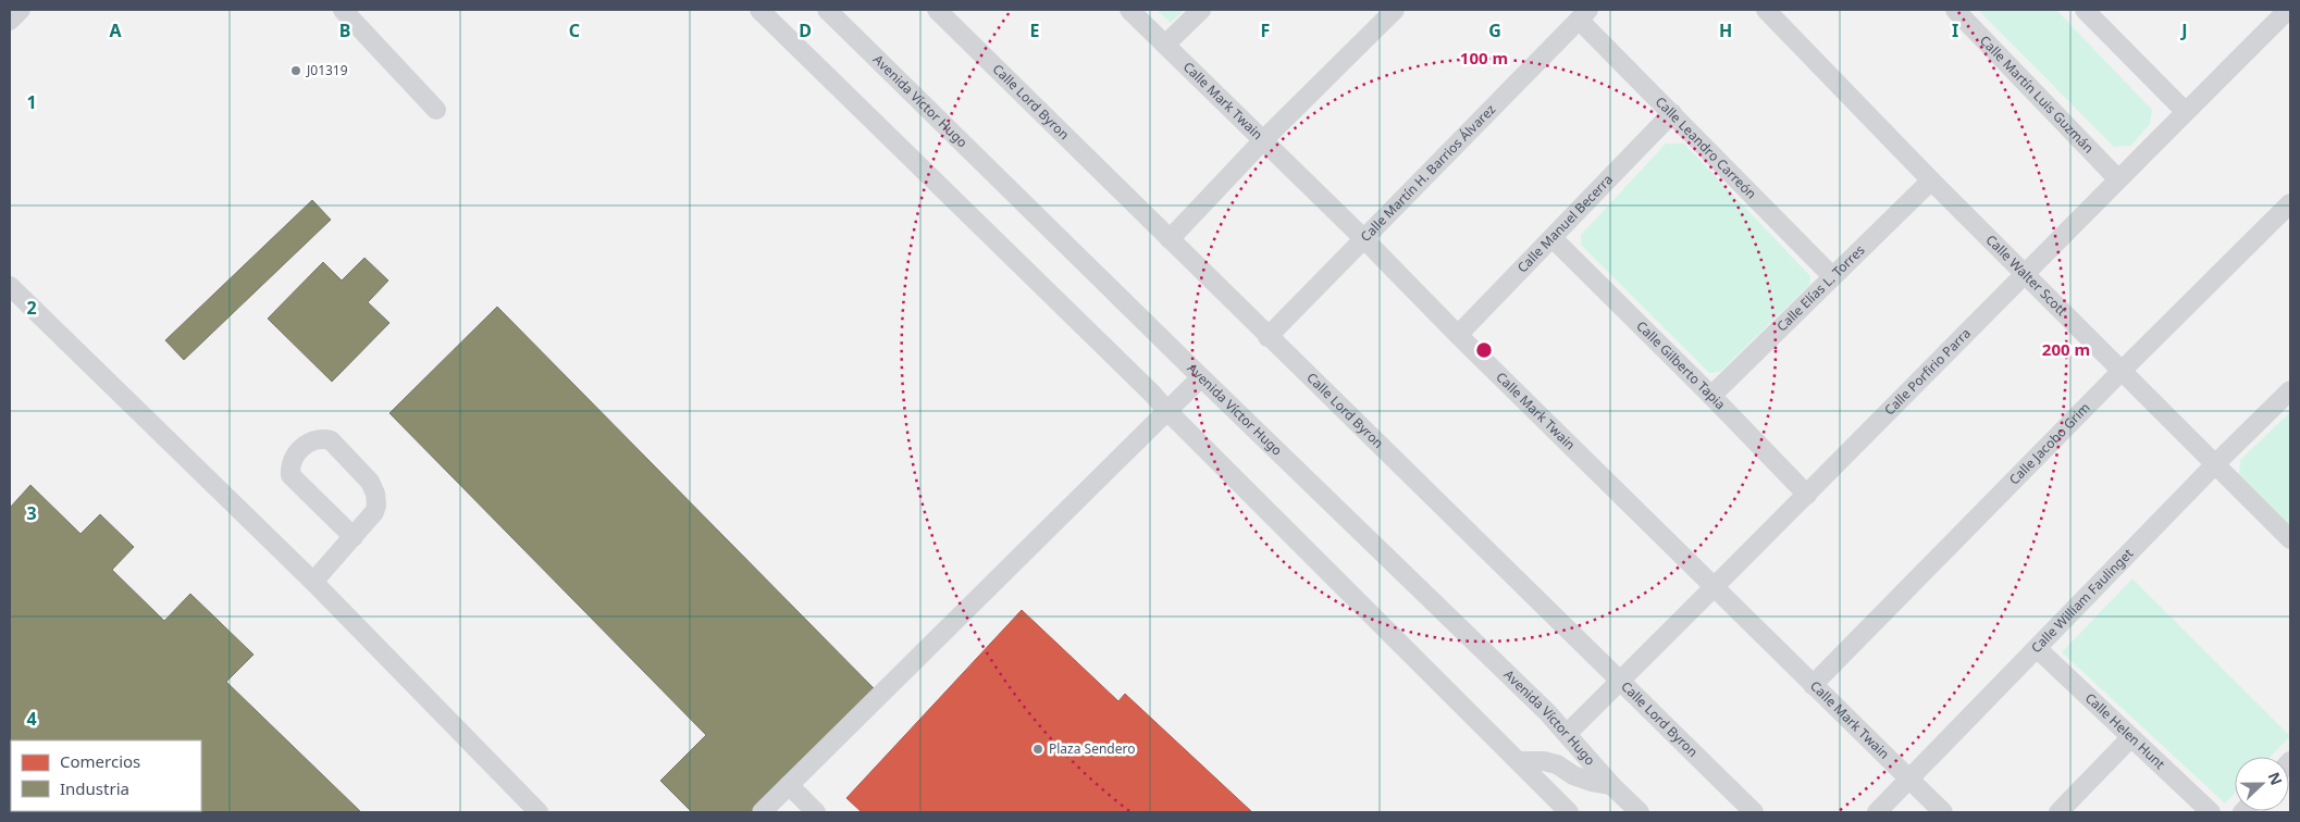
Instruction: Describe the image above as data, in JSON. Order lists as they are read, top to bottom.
{
  "streets": {
    "street": [
      "Calle Martín Luis Guzmán",
      "Avenida Víctor Hugo",
      "Calle Lord Byron",
      "Calle Mark Twain",
      "Calle Leandro Carreón",
      "Calle Martín H. Barrios Álvarez",
      "Calle Manuel Becerra",
      "Calle Walter Scott",
      "Calle Elías L. Torres",
      "Calle Gilberto Tapia",
      "Calle Porfirio Parra",
      "Calle Jacobo Grim",
      "Calle William Faulinget",
      "Calle Helen Hunt"
    ]
  },
  "crossings": [
    ["Calle Martín Luis Guzmán", "Calle Porfirio Parra"],
    ["Avenida Víctor Hugo", "Calle Porfirio Parra"],
    ["Calle Lord Byron", "Calle Martín H. Barrios Álvarez"],
    ["Calle Lord Byron", "Calle Porfirio Parra"],
    ["Calle Mark Twain", "Calle Martín H. Barrios Álvarez"],
    ["Calle Mark Twain", "Calle Manuel Becerra"],
    ["Calle Mark Twain", "Calle Porfirio Parra"],
    ["Calle Mark Twain", "Calle Jacobo Grim"],
    ["Calle Mark Twain", "Calle William Faulinget"],
    ["Calle Leandro Carreón", "Calle Martín H. Barrios Álvarez"],
    ["Calle Leandro Carreón", "Calle Manuel Becerra"],
    ["Calle Leandro Carreón", "Calle Elías L. Torres"],
    ["Calle Manuel Becerra", "Calle Gilberto Tapia"],
    ["Calle Walter Scott", "Calle Elías L. Torres"],
    ["Calle Walter Scott", "Calle Porfirio Parra"],
    ["Calle Walter Scott", "Calle Jacobo Grim"],
    ["Calle Walter Scott", "Calle William Faulinget"],
    ["Calle Elías L. Torres", "Calle Gilberto Tapia"],
    ["Calle Gilberto Tapia", "Calle Porfirio Parra"],
    ["Calle William Faulinget", "Calle Helen Hunt"]
  ],
  "places": ["J01319", "Plaza Sendero"],
  "legend": ["Comercios", "Industria"],
  "north": "right",
  "grid": {
    "columns": [
      "A",
      "B",
      "C",
      "D",
      "E",
      "F",
      "G",
      "H",
      "I",
      "J"
    ],
    "rows": [
      "1",
      "2",
      "3",
      "4"
    ]
  },
  "rings": ["100 m", "200 m"]
}
